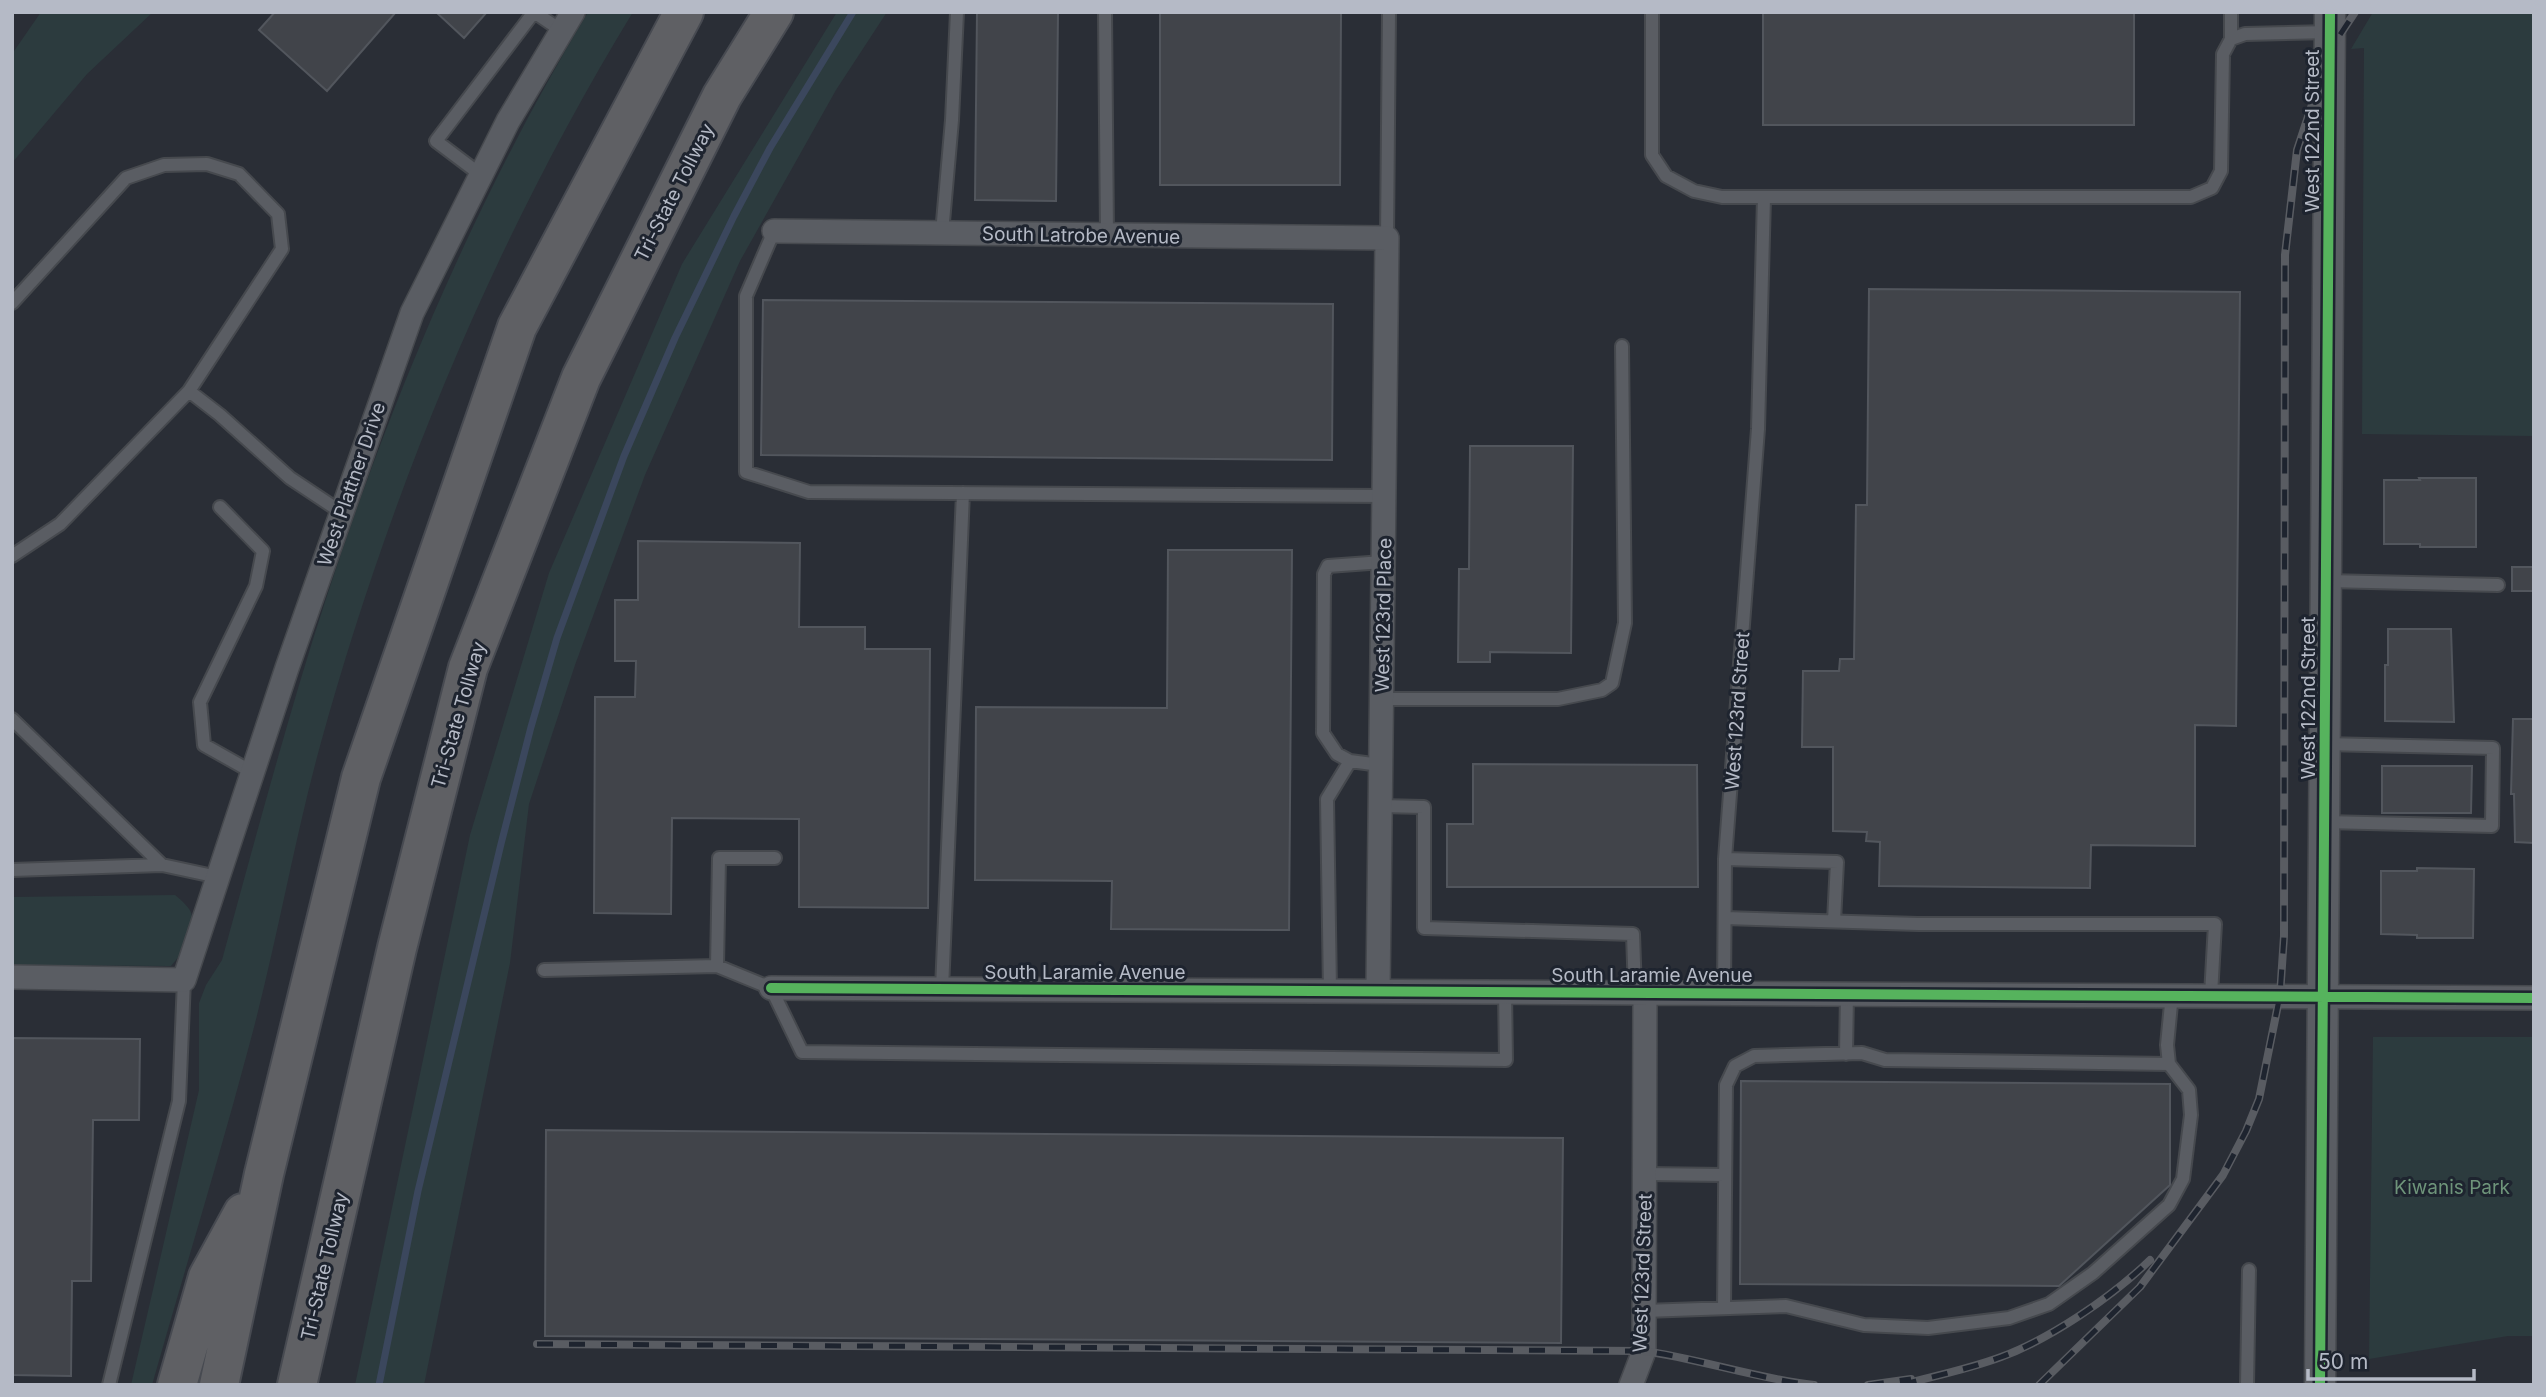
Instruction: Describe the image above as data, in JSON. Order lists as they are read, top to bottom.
{
  "streets": {
    "highway": ["Tri-State Tollway"],
    "street": [
      "West 122nd Street",
      "South Latrobe Avenue",
      "West Plattner Drive",
      "West 123rd Place",
      "West 123rd Street",
      "South Laramie Avenue"
    ]
  },
  "crossings": [
    ["West 122nd Street", "South Laramie Avenue"],
    ["South Latrobe Avenue", "West 123rd Place"],
    ["West 123rd Place", "South Laramie Avenue"],
    ["West 123rd Street", "South Laramie Avenue"]
  ],
  "parks": ["Kiwanis Park"],
  "scale_bar": "50 m"
}
